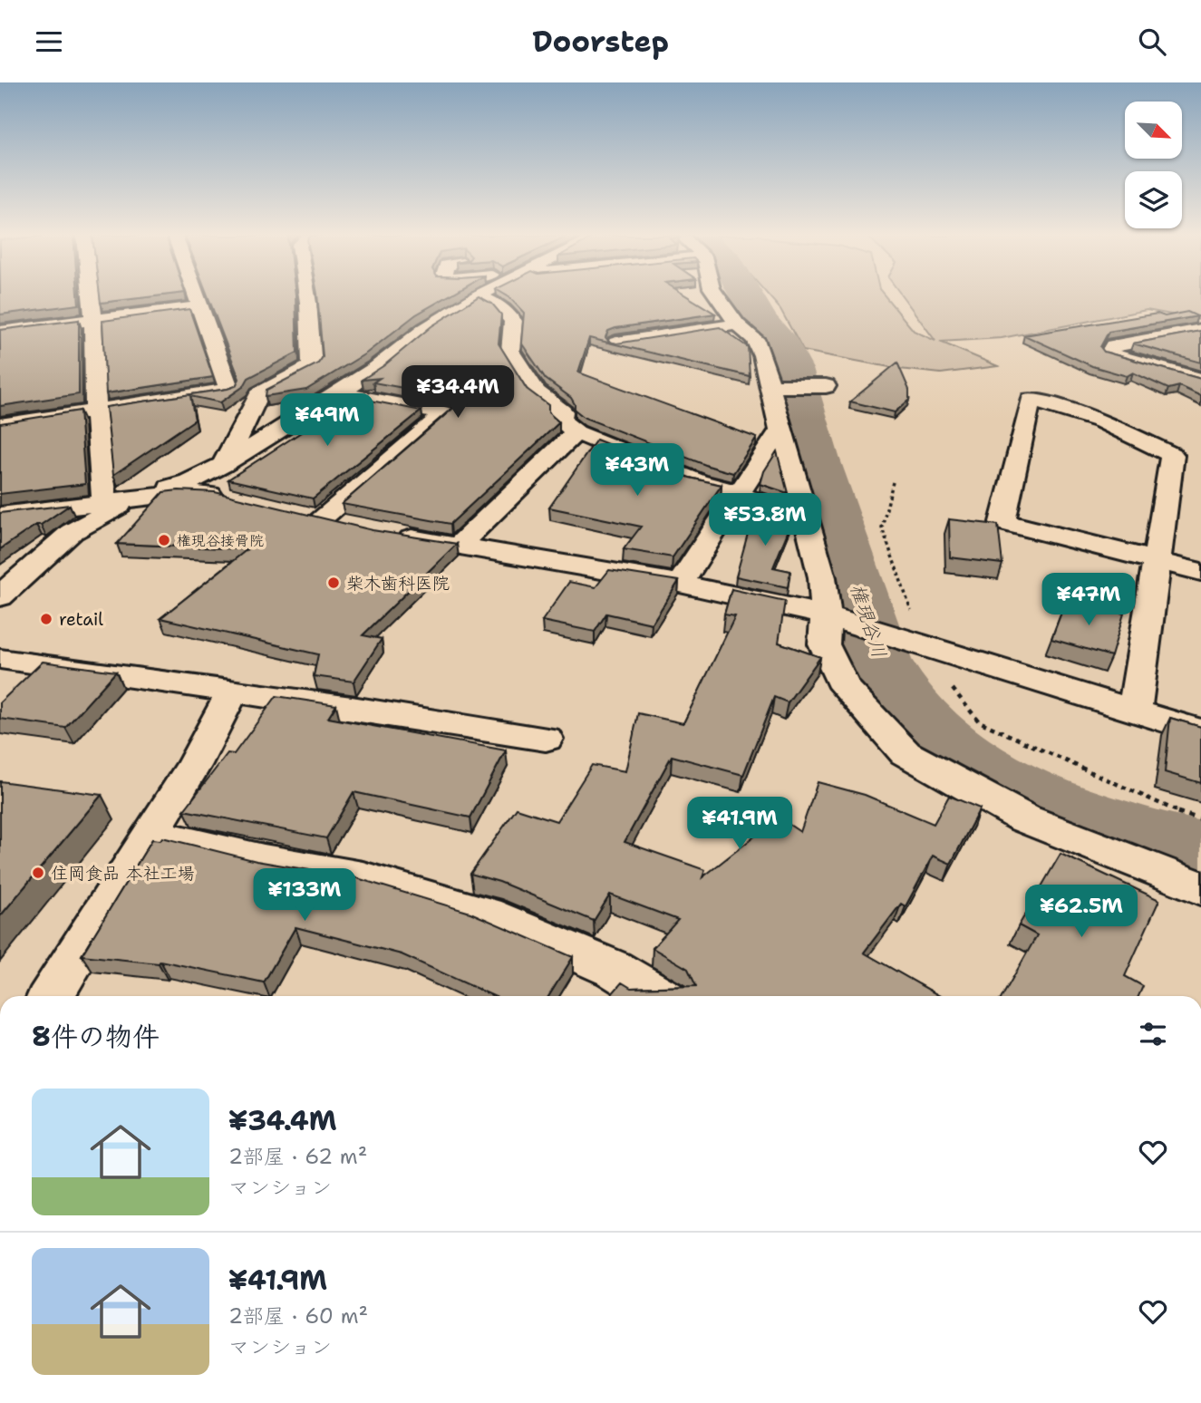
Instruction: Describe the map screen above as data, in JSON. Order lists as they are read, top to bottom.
{
  "water": ["権現谷川"],
  "places": [
    "権現谷接骨院",
    "柴木歯科医院",
    "retail",
    "住岡食品 本社工場"
  ],
  "north": "bottom right",
  "page": {
    "header": "Doorstep",
    "price": [
      "¥34.4M",
      "¥49M",
      "¥43M",
      "¥53.8M",
      "¥47M",
      "¥41.9M",
      "¥133M",
      "¥62.5M"
    ],
    "heading": "8件の物件",
    "list": [
      {
        "name": "¥34.4M",
        "note": "2部屋 · 62 m² · マンション"
      },
      {
        "name": "¥41.9M",
        "note": "2部屋 · 60 m² · マンション"
      }
    ]
  }
}
